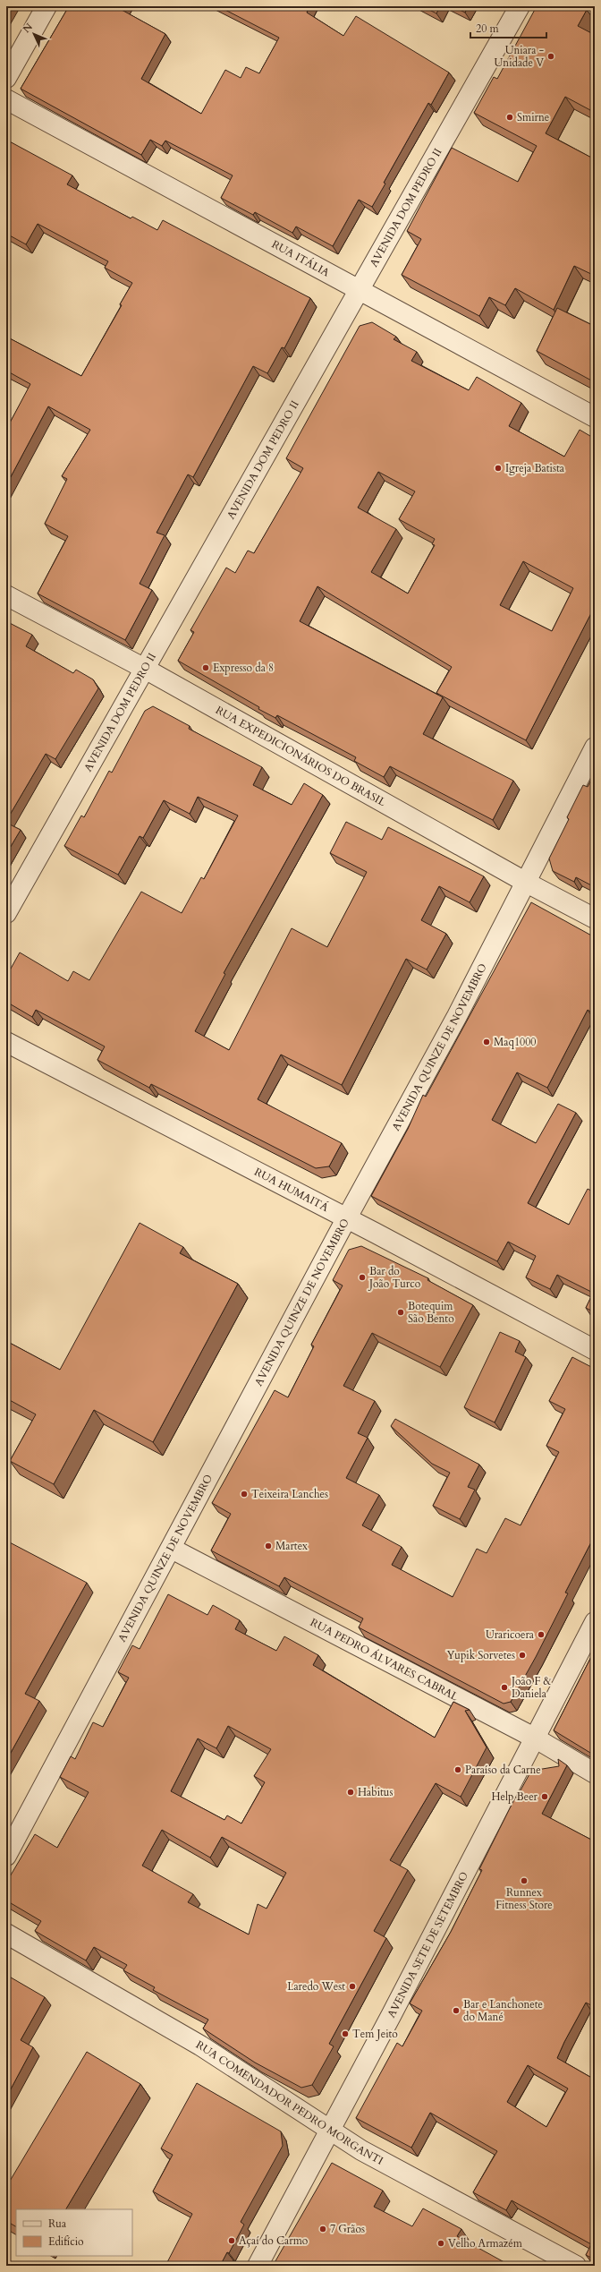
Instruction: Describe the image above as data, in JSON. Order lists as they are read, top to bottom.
{
  "streets": {
    "street": [
      "AVENIDA DOM PEDRO II",
      "RUA ITÁLIA",
      "RUA EXPEDICIONÁRIOS DO BRASIL",
      "AVENIDA QUINZE DE NOVEMBRO",
      "RUA HUMAITÁ",
      "RUA PEDRO ÁLVARES CABRAL",
      "AVENIDA SETE DE SETEMBRO",
      "RUA COMENDADOR PEDRO MORGANTI"
    ]
  },
  "crossings": [
    ["AVENIDA DOM PEDRO II", "RUA ITÁLIA"],
    ["AVENIDA DOM PEDRO II", "RUA EXPEDICIONÁRIOS DO BRASIL"],
    ["RUA EXPEDICIONÁRIOS DO BRASIL", "AVENIDA QUINZE DE NOVEMBRO"],
    ["AVENIDA QUINZE DE NOVEMBRO", "RUA HUMAITÁ"],
    ["AVENIDA QUINZE DE NOVEMBRO", "RUA PEDRO ÁLVARES CABRAL"],
    ["RUA PEDRO ÁLVARES CABRAL", "AVENIDA SETE DE SETEMBRO"],
    ["AVENIDA SETE DE SETEMBRO", "RUA COMENDADOR PEDRO MORGANTI"]
  ],
  "places": [
    "Uniara - Unidade V",
    "Smirne",
    "Igreja Batista",
    "Expresso da 8",
    "Maq1000",
    "Bar do João Turco",
    "Botequim São Bento",
    "Teixeira Lanches",
    "Martex",
    "Uraricoera",
    "Yupik Sorvetes",
    "João F & Daniela",
    "Paraíso da Carne",
    "Habitus",
    "Help Beer",
    "Runnex Fitness Store",
    "Laredo West",
    "Bar e Lanchonete do Mané",
    "Tem Jeito",
    "7 Grãos",
    "Açaí do Carmo",
    "Velho Armazém"
  ],
  "legend": ["Rua", "Edifício"],
  "scale_bar": "20 m",
  "north": "top left"
}
